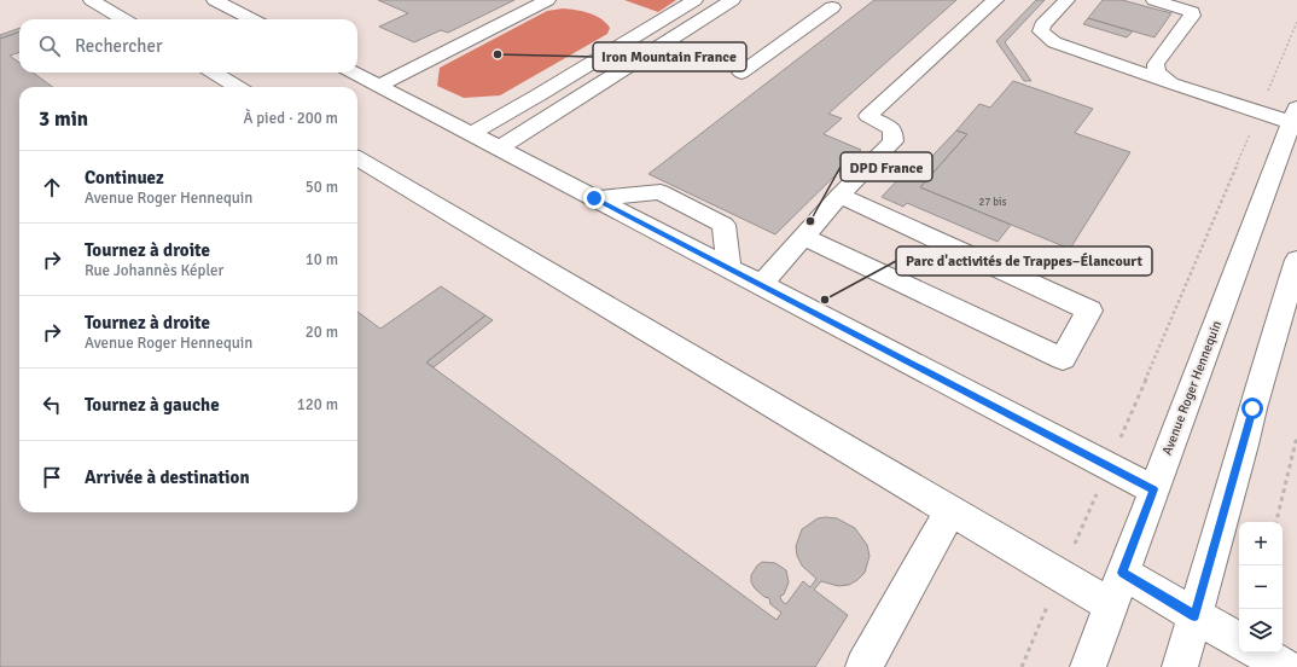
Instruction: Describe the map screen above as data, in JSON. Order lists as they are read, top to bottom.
{
  "streets": {
    "street": ["Avenue Roger Hennequin"]
  },
  "places": ["Iron Mountain France", "DPD France", "Parc d'activités de Trappes–Élancourt"],
  "house_numbers": ["27 bis"],
  "page": {
    "search": "Rechercher",
    "heading": ["3 min", "À pied · 200 m"],
    "list": [
      ["Continuez", "Avenue Roger Hennequin", "50 m"],
      ["Tournez à droite", "Rue Johannès Képler", "10 m"],
      ["Tournez à droite", "Avenue Roger Hennequin", "20 m"],
      ["Tournez à gauche", "120 m"],
      "Arrivée à destination"
    ],
    "map_buttons": ["+", "−"]
  }
}
